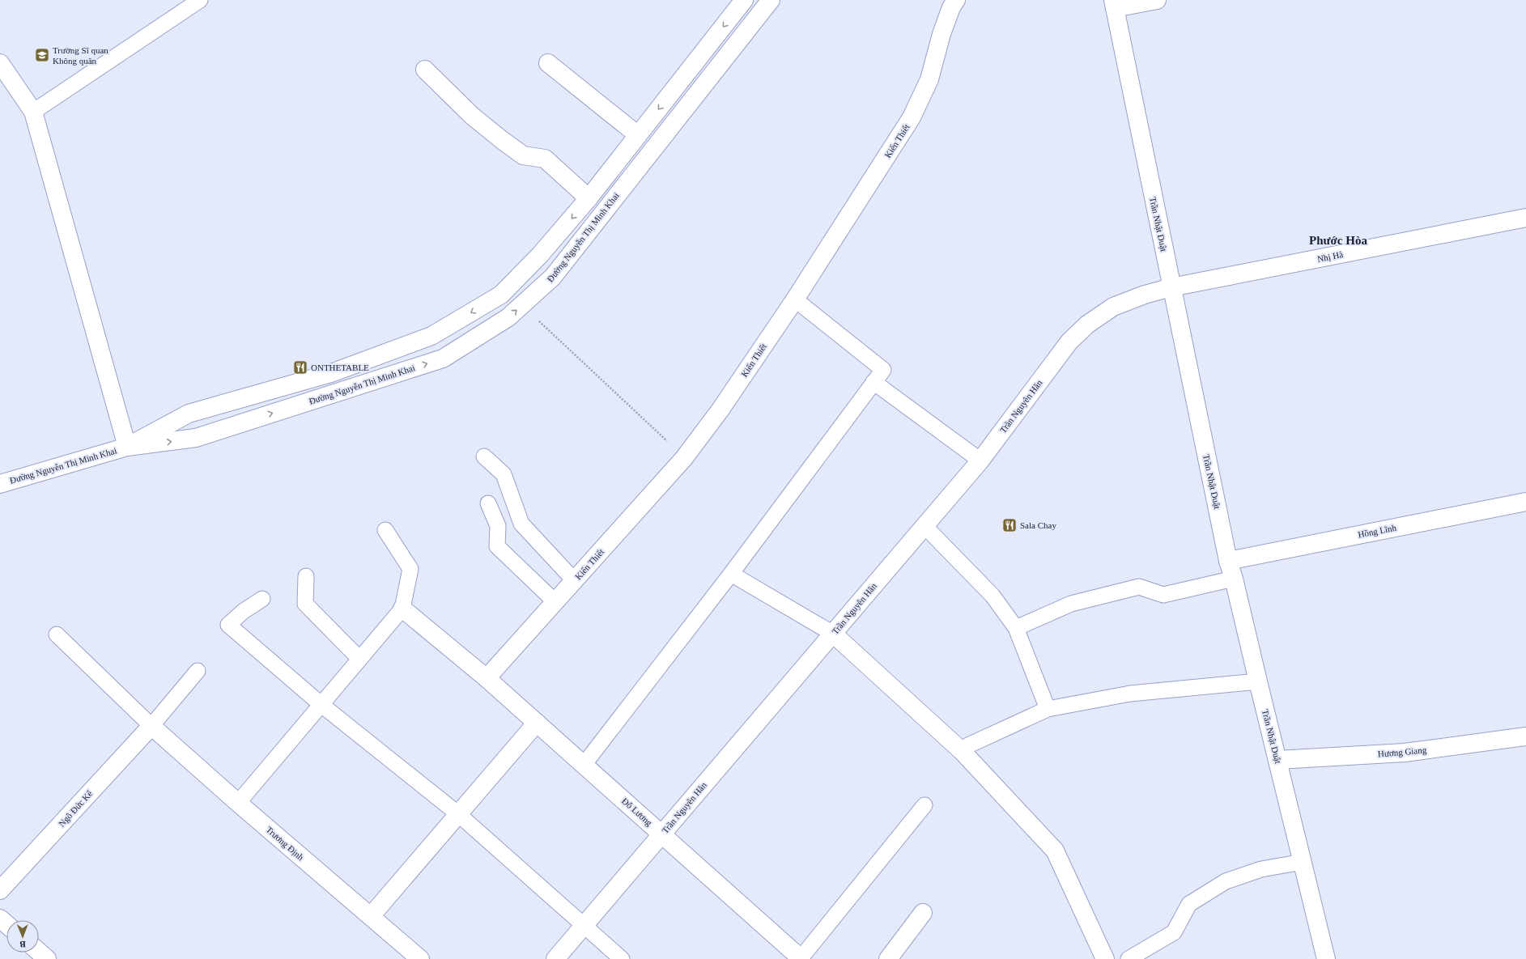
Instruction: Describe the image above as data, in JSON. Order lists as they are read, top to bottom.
{
  "streets": {
    "street": [
      "Kiến Thiết",
      "Trần Nhật Duật",
      "Đường Nguyễn Thị Minh Khai",
      "Nhị Hà",
      "Trần Nguyên Hãn",
      "Hồng Lĩnh",
      "Hương Giang",
      "Ngô Đức Kế",
      "Đô Lương",
      "Trương Định"
    ]
  },
  "crossings": [
    ["Kiến Thiết", "Đô Lương"],
    ["Trần Nhật Duật", "Nhị Hà"],
    ["Trần Nhật Duật", "Trần Nguyên Hãn"],
    ["Trần Nhật Duật", "Hồng Lĩnh"],
    ["Trần Nhật Duật", "Hương Giang"],
    ["Nhị Hà", "Trần Nguyên Hãn"],
    ["Trần Nguyên Hãn", "Đô Lương"],
    ["Ngô Đức Kế", "Trương Định"]
  ],
  "districts": ["Phước Hòa"],
  "places": {
    "school or university": ["Trường Sĩ quan Không quân"],
    "restaurant": ["ONTHETABLE", "Sala Chay"]
  },
  "north": "bottom"
}
